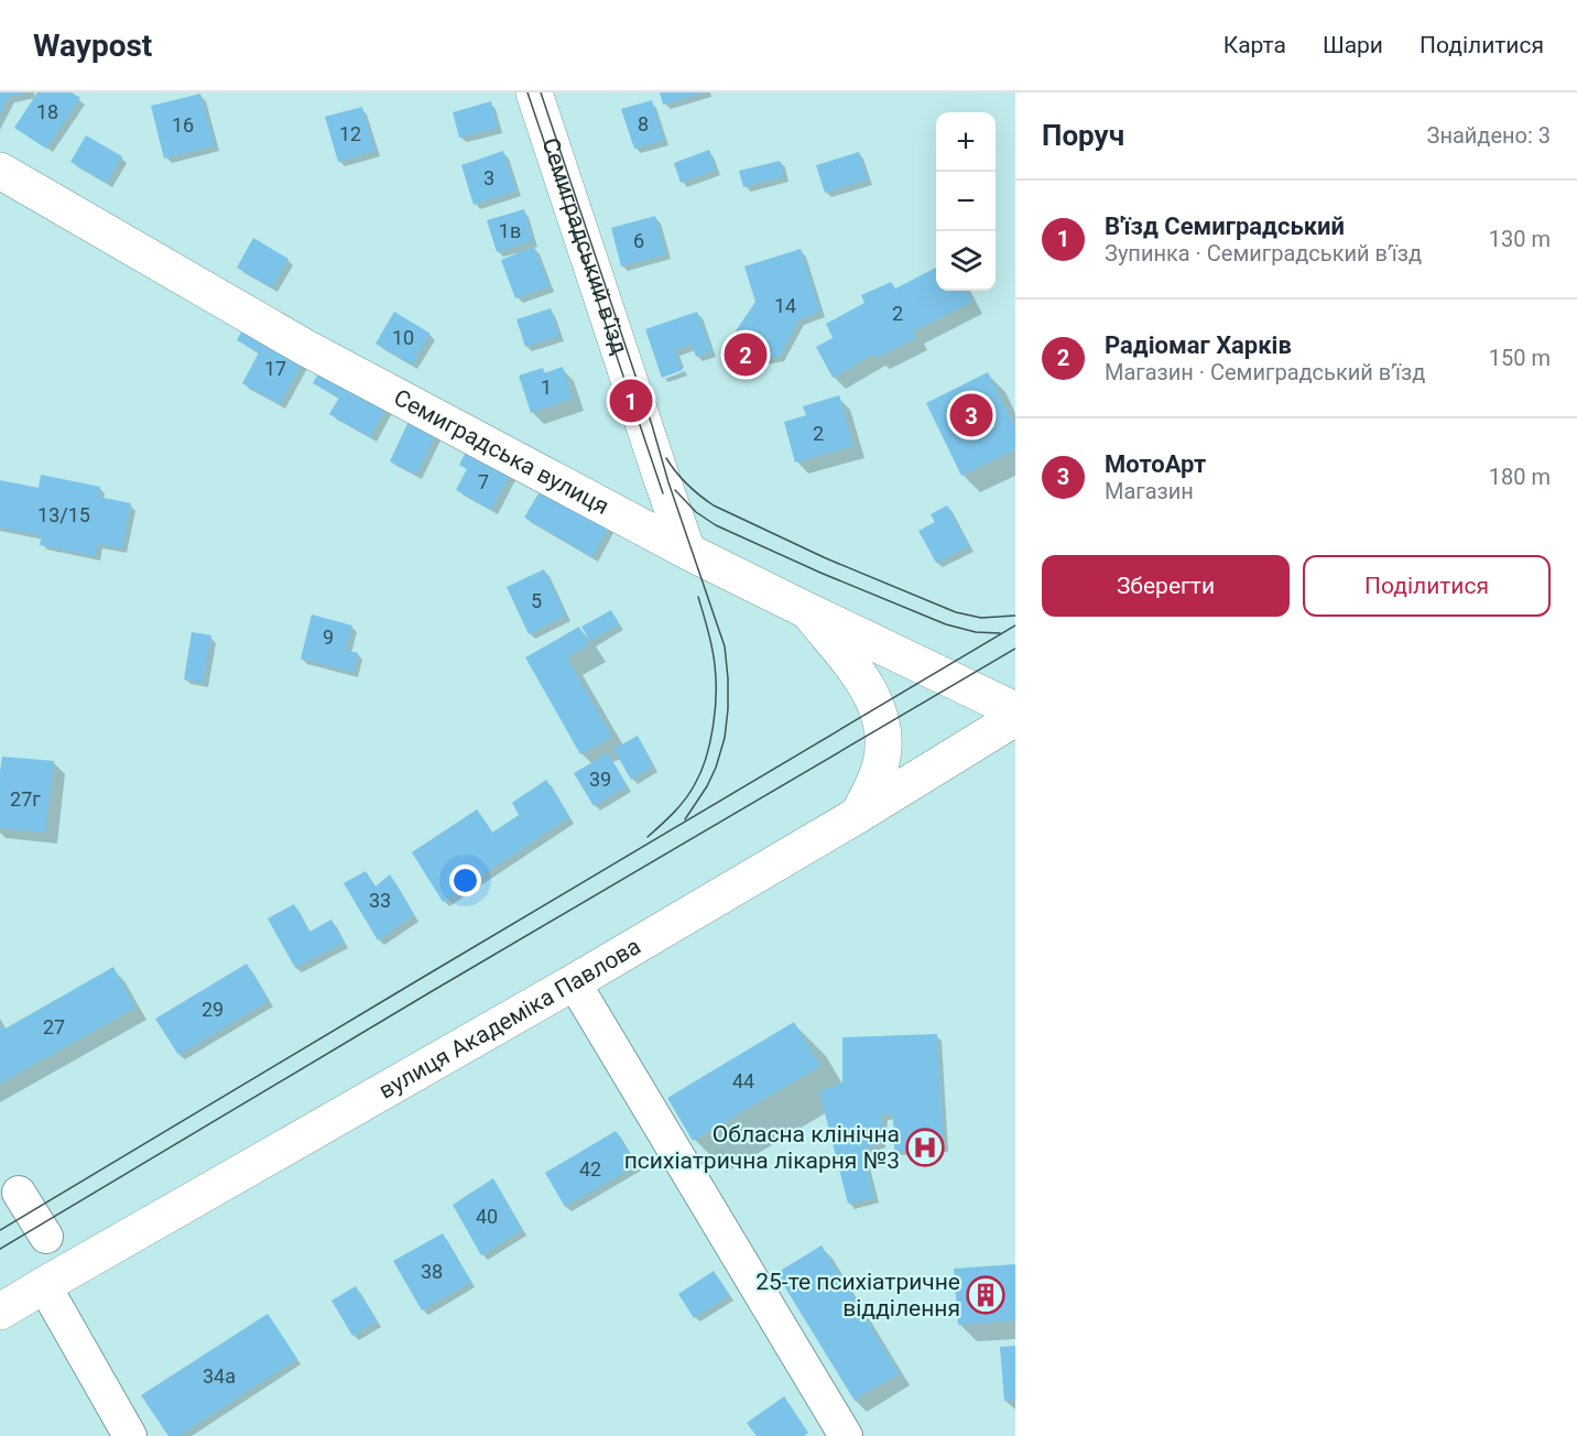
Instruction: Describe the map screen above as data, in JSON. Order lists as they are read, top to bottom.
{
  "streets": {
    "main road": ["Семиградський в’їзд", "Семиградська вулиця", "вулиця Академіка Павлова"]
  },
  "crossings": [
    ["Семиградський в’їзд", "Семиградська вулиця"]
  ],
  "places": {
    "hospital": ["Обласна клінічна психіатрична лікарня №3"],
    "building": ["25-те психіатричне відділення"]
  },
  "house_numbers": [
    "18",
    "8",
    "16",
    "12",
    "3",
    "1в",
    "6",
    "14",
    "2",
    "10",
    "17",
    "1",
    "2",
    "7",
    "13/15",
    "5",
    "9",
    "39",
    "27г",
    "33",
    "29",
    "27",
    "44",
    "42",
    "40",
    "38",
    "34а"
  ],
  "page": {
    "header": "Waypost",
    "nav": ["Карта", "Шари", "Поділитися"],
    "heading": ["Поруч", "Знайдено: 3"],
    "map_buttons": ["+", "−"],
    "list": [
      {
        "mark": "1",
        "name": "В'їзд Семиградський",
        "note": "Зупинка · Семиградський в’їзд",
        "value": "130 m"
      },
      {
        "mark": "2",
        "name": "Радіомаг Харків",
        "note": "Магазин · Семиградський в’їзд",
        "value": "150 m"
      },
      {
        "mark": "3",
        "name": "МотоАрт",
        "note": "Магазин",
        "value": "180 m"
      }
    ],
    "pins": ["2", "1", "3"],
    "buttons": ["Зберегти", "Поділитися"]
  }
}
